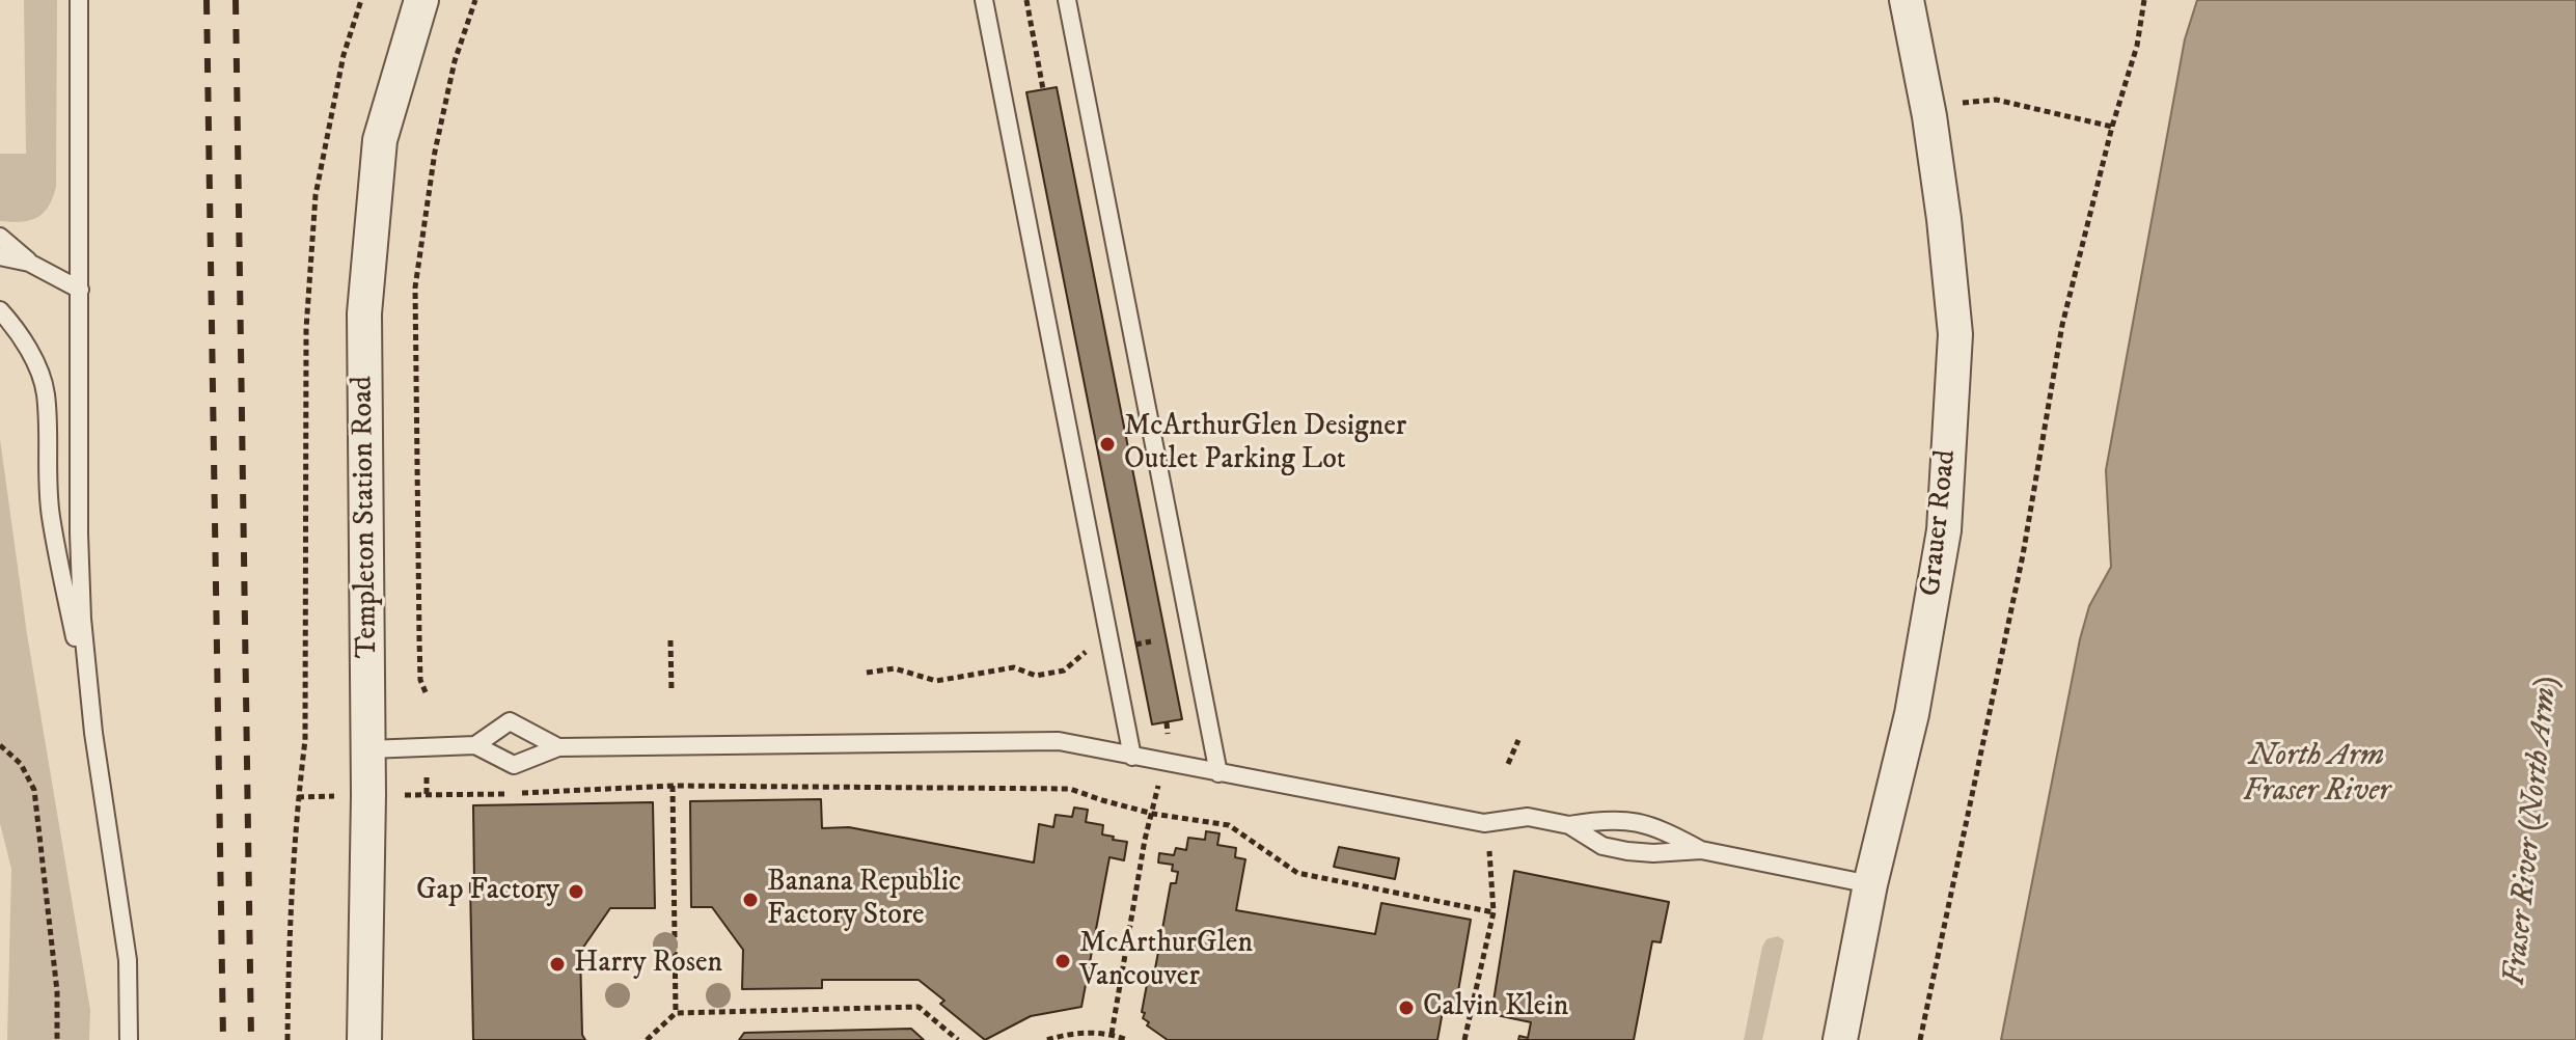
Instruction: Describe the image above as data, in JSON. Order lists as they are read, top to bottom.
{
  "streets": {
    "street": ["Templeton Station Road", "Grauer Road"]
  },
  "water": ["North Arm Fraser River", "Fraser River (North Arm)"],
  "places": [
    "McArthurGlen Designer Outlet Parking Lot",
    "Gap Factory",
    "Banana Republic Factory Store",
    "McArthurGlen Vancouver",
    "Harry Rosen",
    "Calvin Klein"
  ]
}
